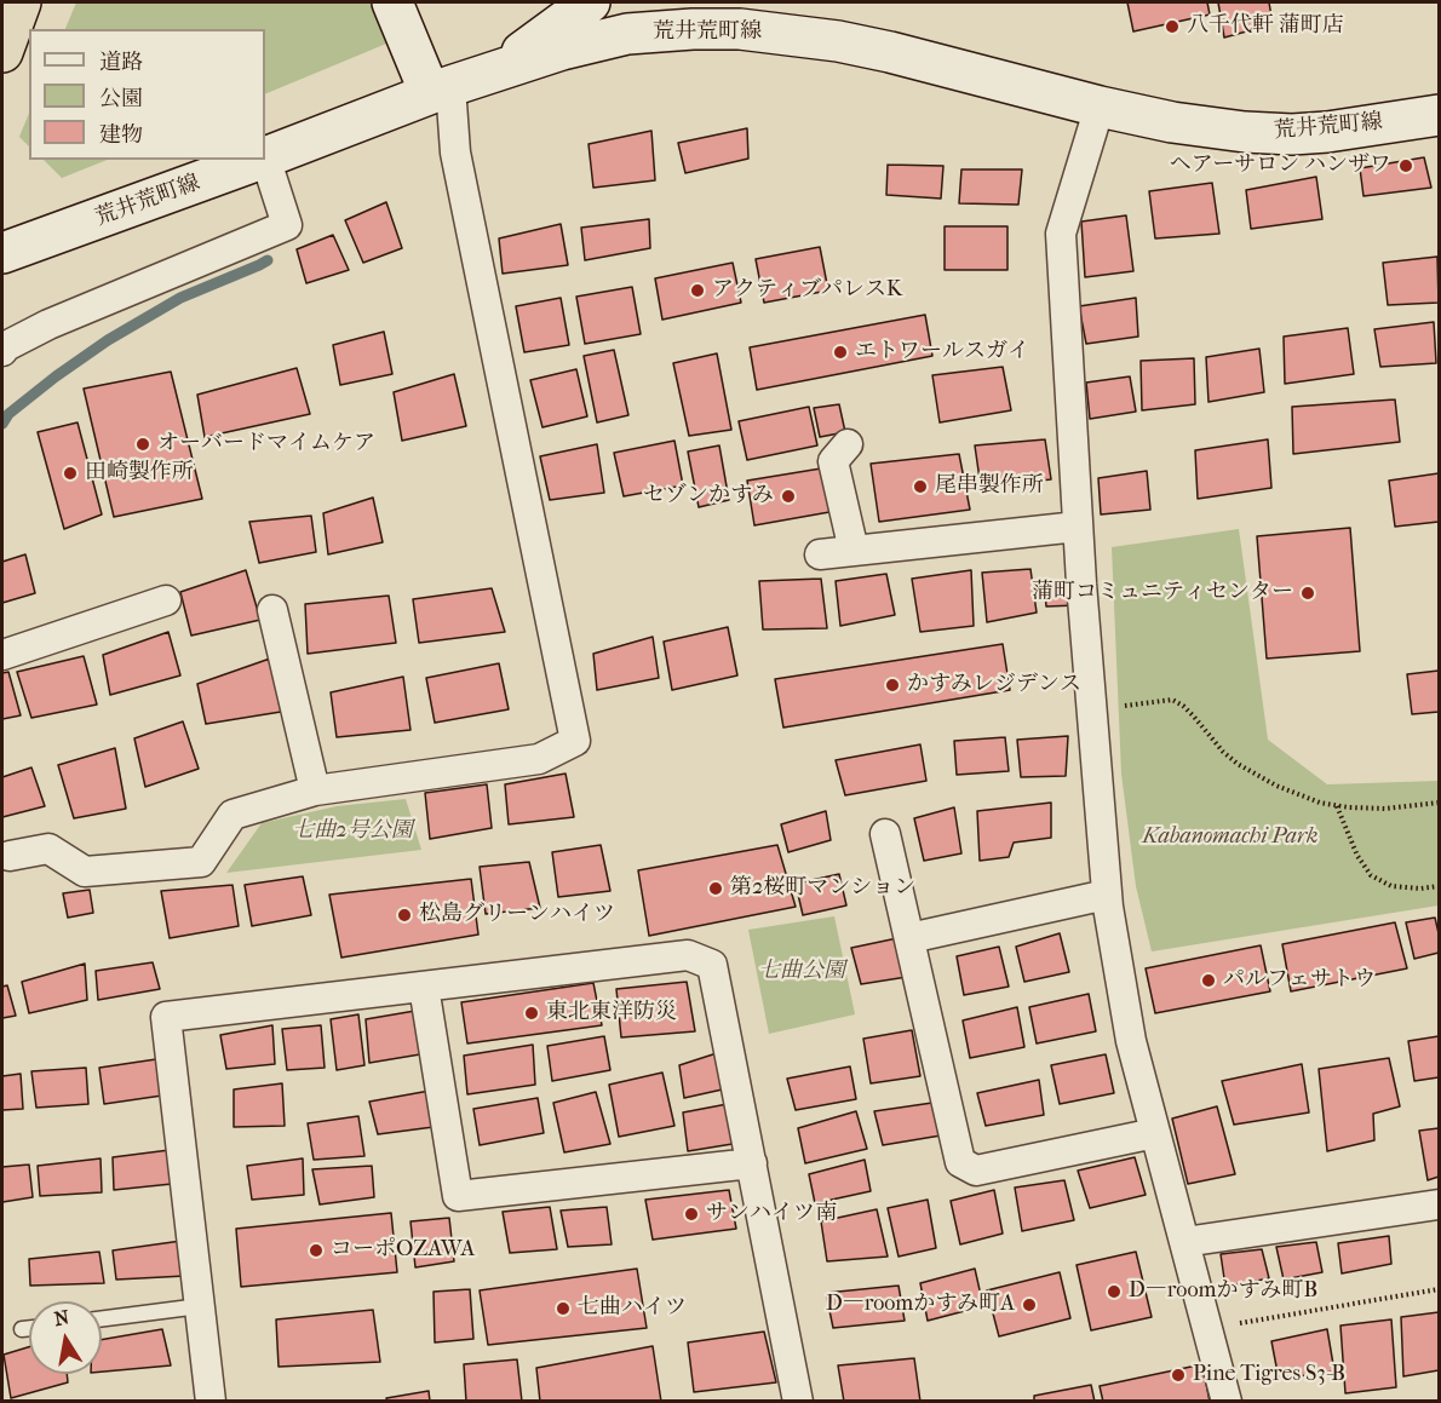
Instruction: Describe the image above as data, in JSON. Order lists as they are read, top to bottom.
{
  "streets": {
    "main road": ["荒井荒町線"]
  },
  "parks": ["七曲2号公園", "Kabanomachi Park", "七曲公園"],
  "places": [
    "八千代軒 蒲町店",
    "ヘアーサロン ハンザワ",
    "アクティブパレスK",
    "エトワールスガイ",
    "オーバードマイムケア",
    "田崎製作所",
    "尾串製作所",
    "セゾンかすみ",
    "蒲町コミュニティセンター",
    "かすみレジデンス",
    "第2桜町マンション",
    "松島グリーンハイツ",
    "パルフェサトウ",
    "東北東洋防災",
    "サンハイツ南",
    "コーポOZAWA",
    "D―roomかすみ町B",
    "D―roomかすみ町A",
    "七曲ハイツ",
    "Pine Tigres S3-B"
  ],
  "legend": ["道路", "公園", "建物"],
  "north": "top"
}
